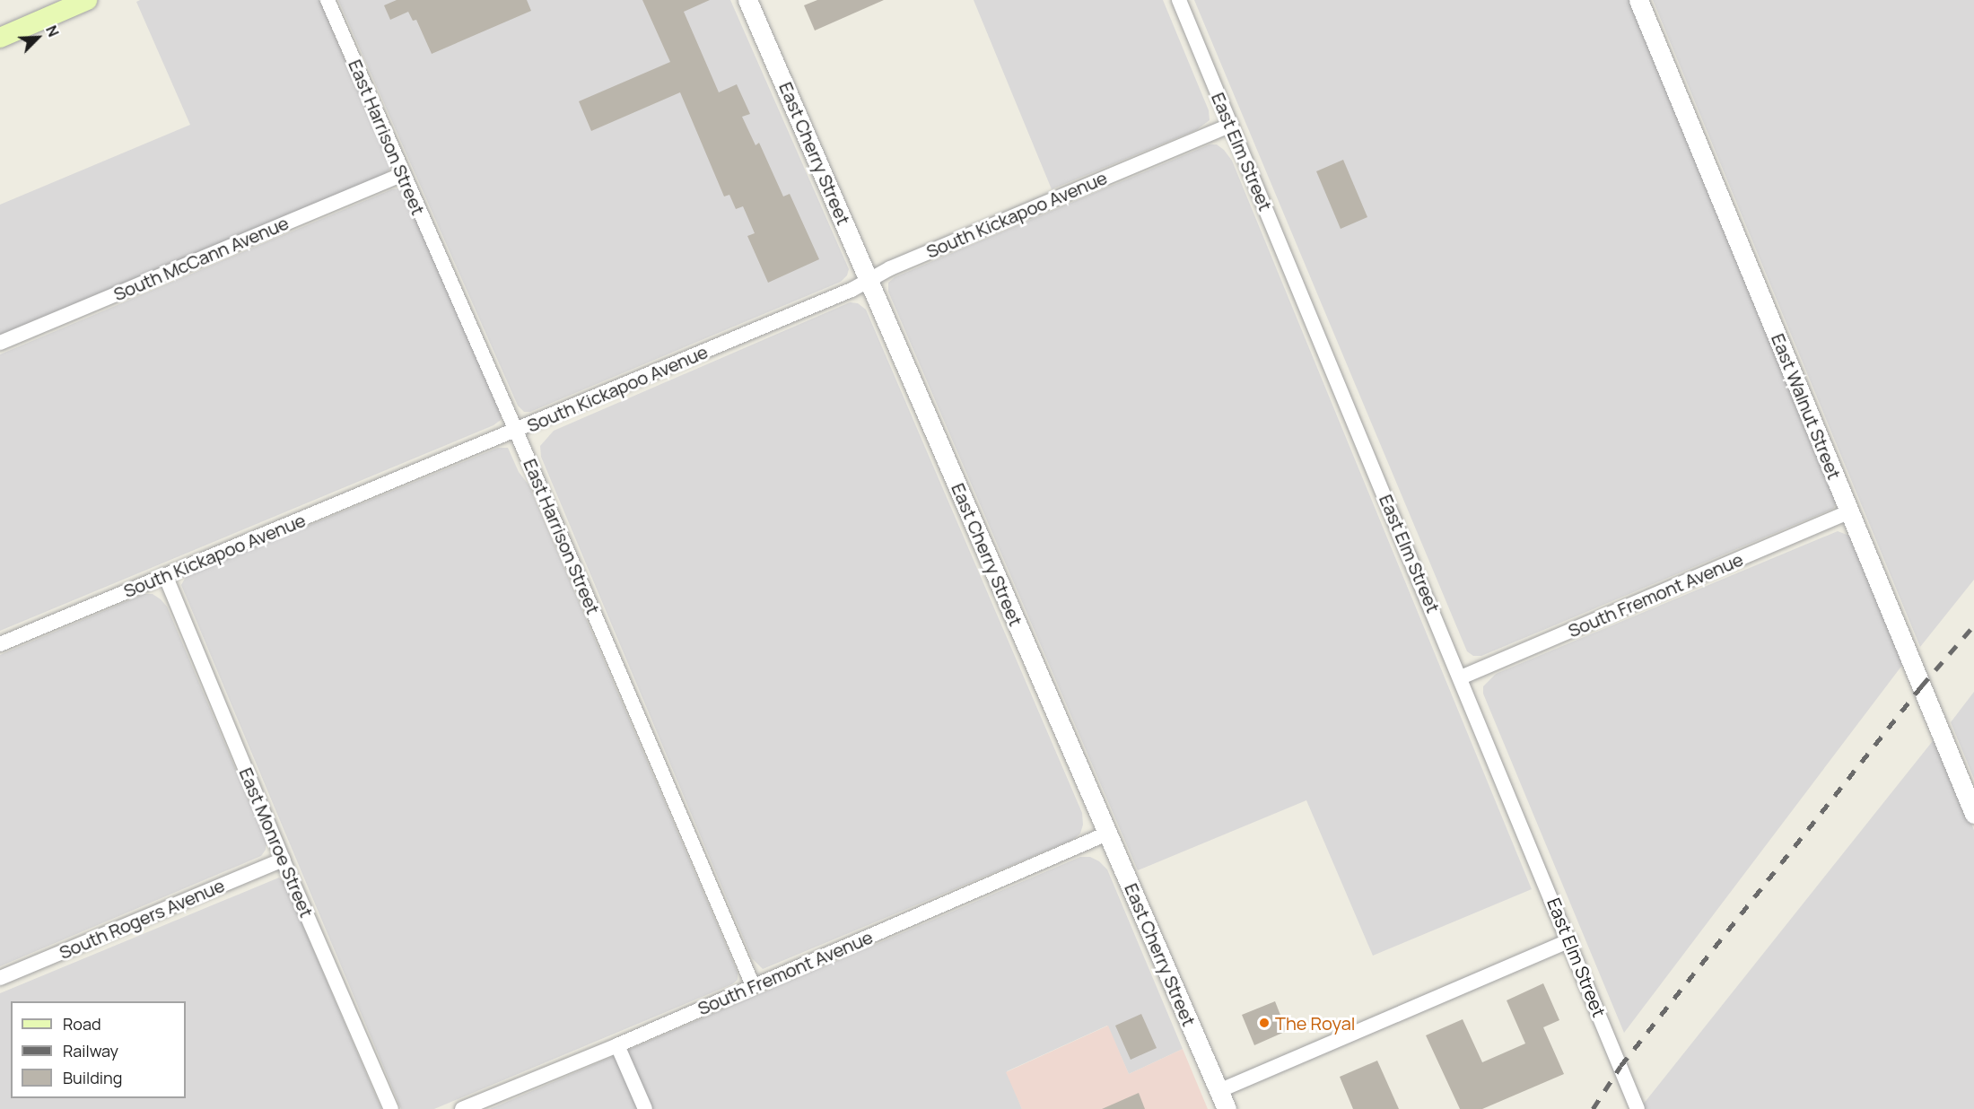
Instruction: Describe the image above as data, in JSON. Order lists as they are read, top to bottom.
{
  "streets": {
    "street": [
      "East Harrison Street",
      "East Elm Street",
      "East Cherry Street",
      "South Kickapoo Avenue",
      "South McCann Avenue",
      "East Walnut Street",
      "South Fremont Avenue",
      "East Monroe Street",
      "South Rogers Avenue"
    ]
  },
  "crossings": [
    ["East Harrison Street", "South Kickapoo Avenue"],
    ["East Harrison Street", "South McCann Avenue"],
    ["East Harrison Street", "South Fremont Avenue"],
    ["East Elm Street", "South Kickapoo Avenue"],
    ["East Elm Street", "South Fremont Avenue"],
    ["East Cherry Street", "South Kickapoo Avenue"],
    ["East Cherry Street", "South Fremont Avenue"],
    ["South Kickapoo Avenue", "East Monroe Street"],
    ["East Walnut Street", "South Fremont Avenue"],
    ["East Monroe Street", "South Rogers Avenue"]
  ],
  "places": ["The Royal"],
  "legend": ["Road", "Railway", "Building"],
  "north": "top right"
}
